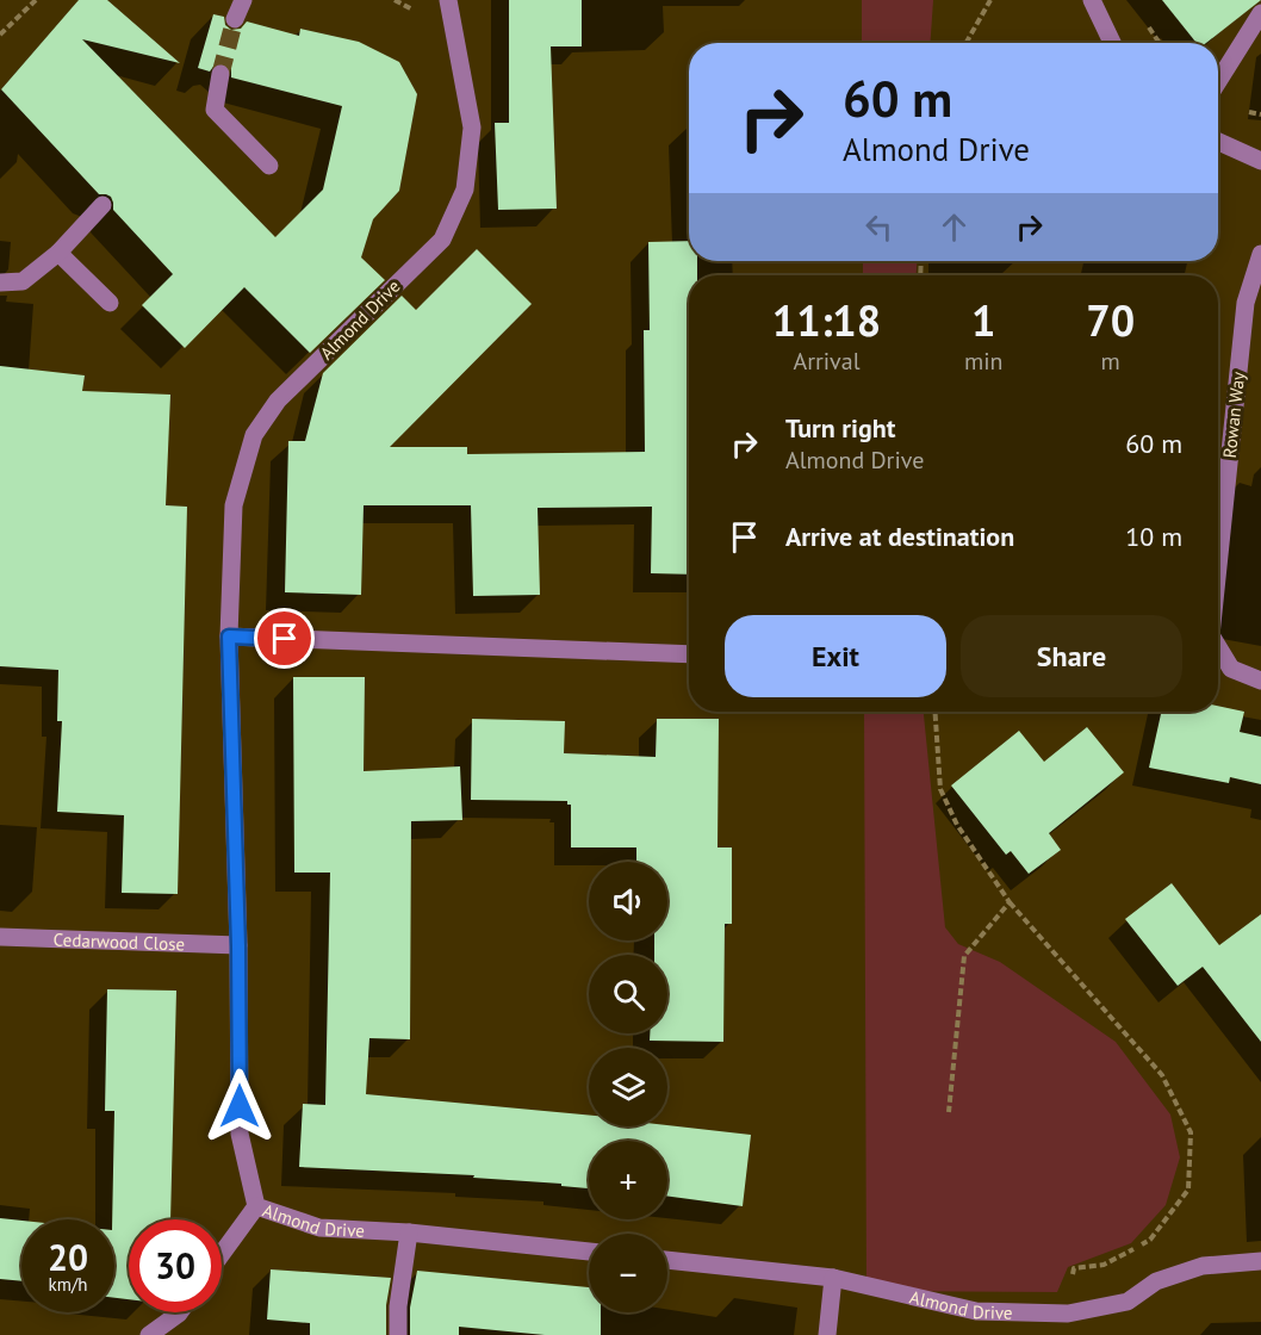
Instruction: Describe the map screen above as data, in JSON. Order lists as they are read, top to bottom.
{
  "streets": {
    "street": ["Almond Drive", "Rowan Way", "Cedarwood Close"]
  },
  "crossings": [
    ["Almond Drive", "Cedarwood Close"]
  ],
  "page": {
    "turn": ["60 m", "Almond Drive"],
    "eta": [
      "11:18",
      "Arrival",
      "1",
      "min",
      "70",
      "m"
    ],
    "list": [
      {
        "name": "Turn right",
        "note": "Almond Drive",
        "value": "60 m"
      },
      {
        "name": "Arrive at destination",
        "value": "10 m"
      }
    ],
    "buttons": ["Exit", "Share"],
    "map_buttons": ["+", "−"],
    "speed": "20 km/h",
    "limit": "30"
  }
}
